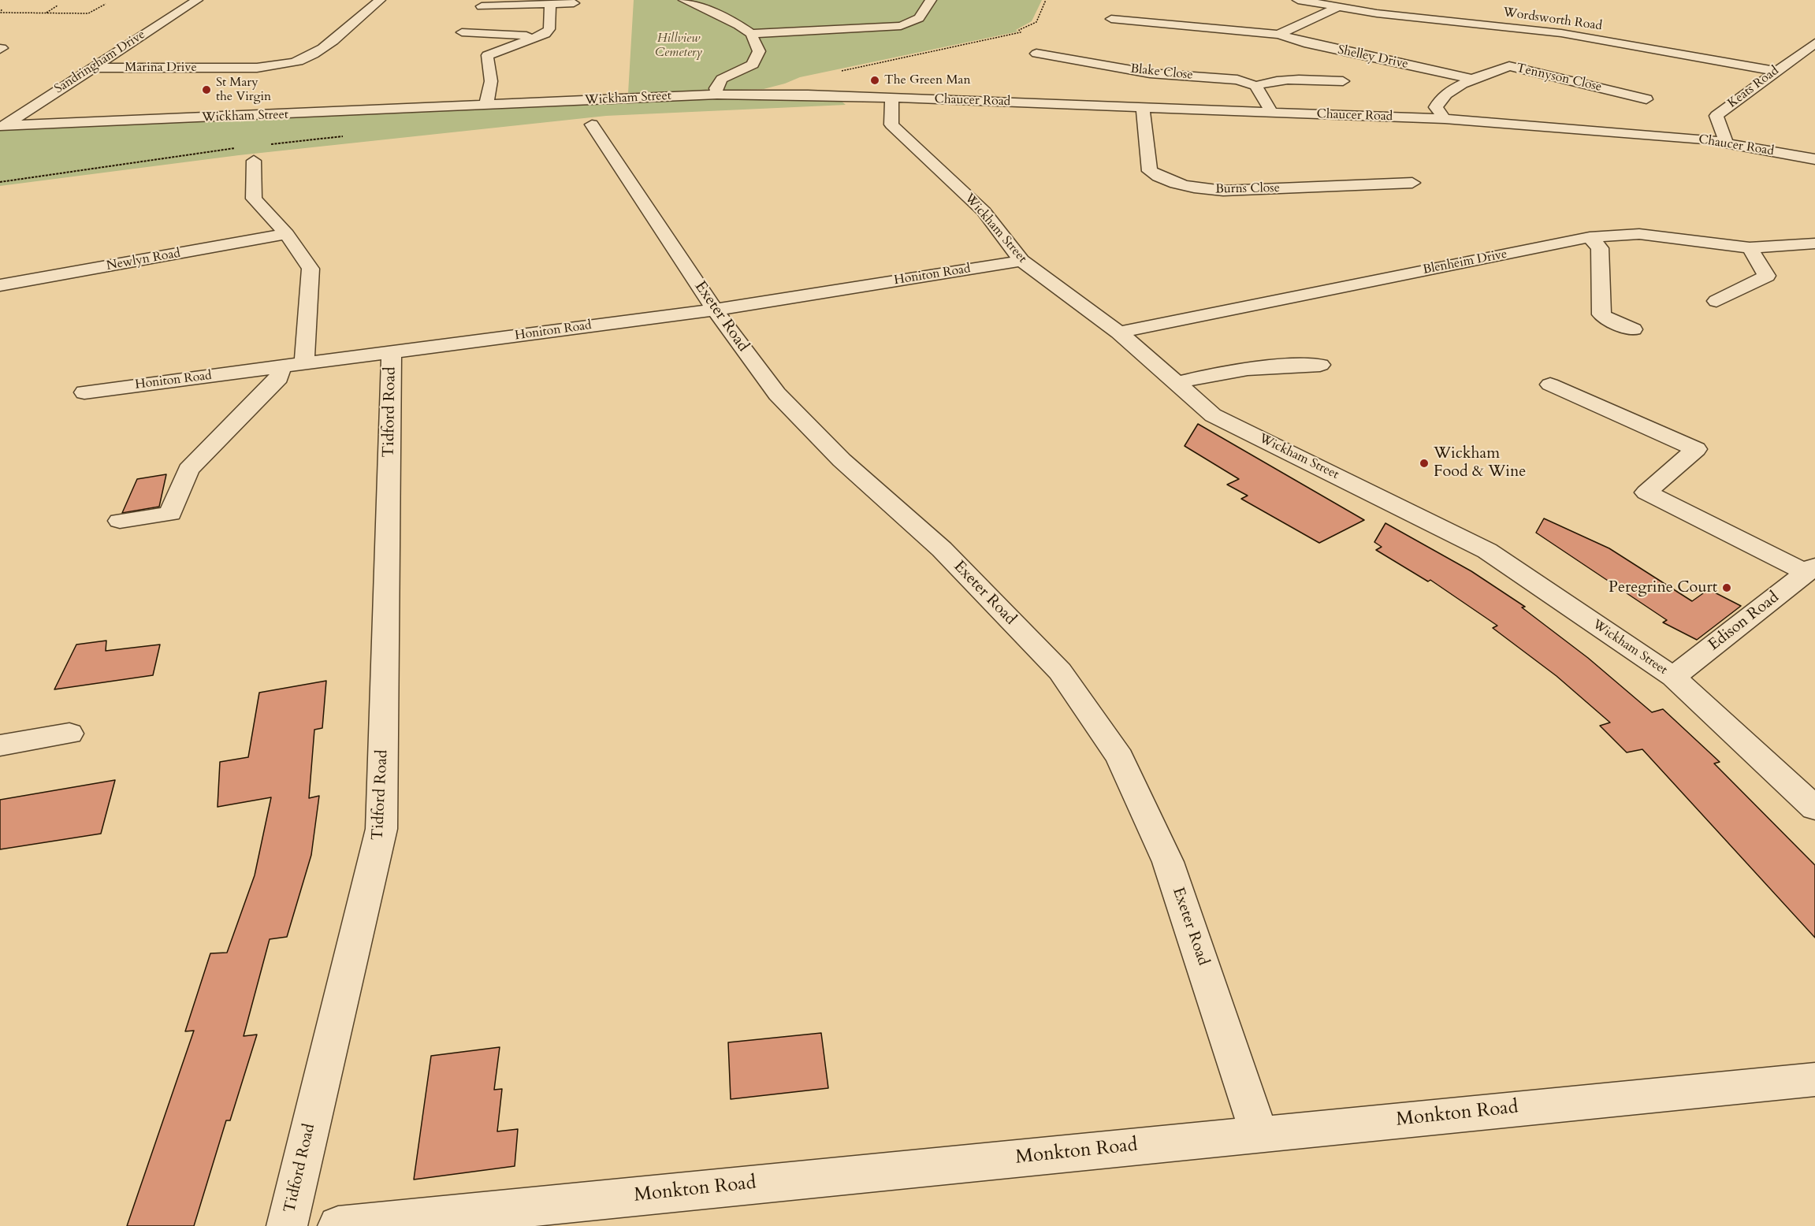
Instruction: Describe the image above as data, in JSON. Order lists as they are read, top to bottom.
{
  "streets": {
    "street": [
      "Wordsworth Road",
      "Shelley Drive",
      "Sandringham Drive",
      "Marina Drive",
      "Blake Close",
      "Tennyson Close",
      "Keats Road",
      "Wickham Street",
      "Chaucer Road",
      "Burns Close",
      "Newlyn Road",
      "Blenheim Drive",
      "Honiton Road",
      "Exeter Road",
      "Tidford Road",
      "Edison Road",
      "Monkton Road"
    ]
  },
  "crossings": [
    ["Wordsworth Road", "Keats Road"],
    ["Shelley Drive", "Tennyson Close"],
    ["Sandringham Drive", "Marina Drive"],
    ["Sandringham Drive", "Wickham Street"],
    ["Keats Road", "Chaucer Road"],
    ["Wickham Street", "Chaucer Road"],
    ["Wickham Street", "Blenheim Drive"],
    ["Wickham Street", "Honiton Road"],
    ["Wickham Street", "Edison Road"],
    ["Chaucer Road", "Burns Close"],
    ["Honiton Road", "Exeter Road"],
    ["Honiton Road", "Tidford Road"],
    ["Exeter Road", "Monkton Road"]
  ],
  "parks": ["Hillview Cemetery"],
  "places": [
    "The Green Man",
    "St Mary the Virgin",
    "Wickham Food & Wine",
    "Peregrine Court"
  ]
}
